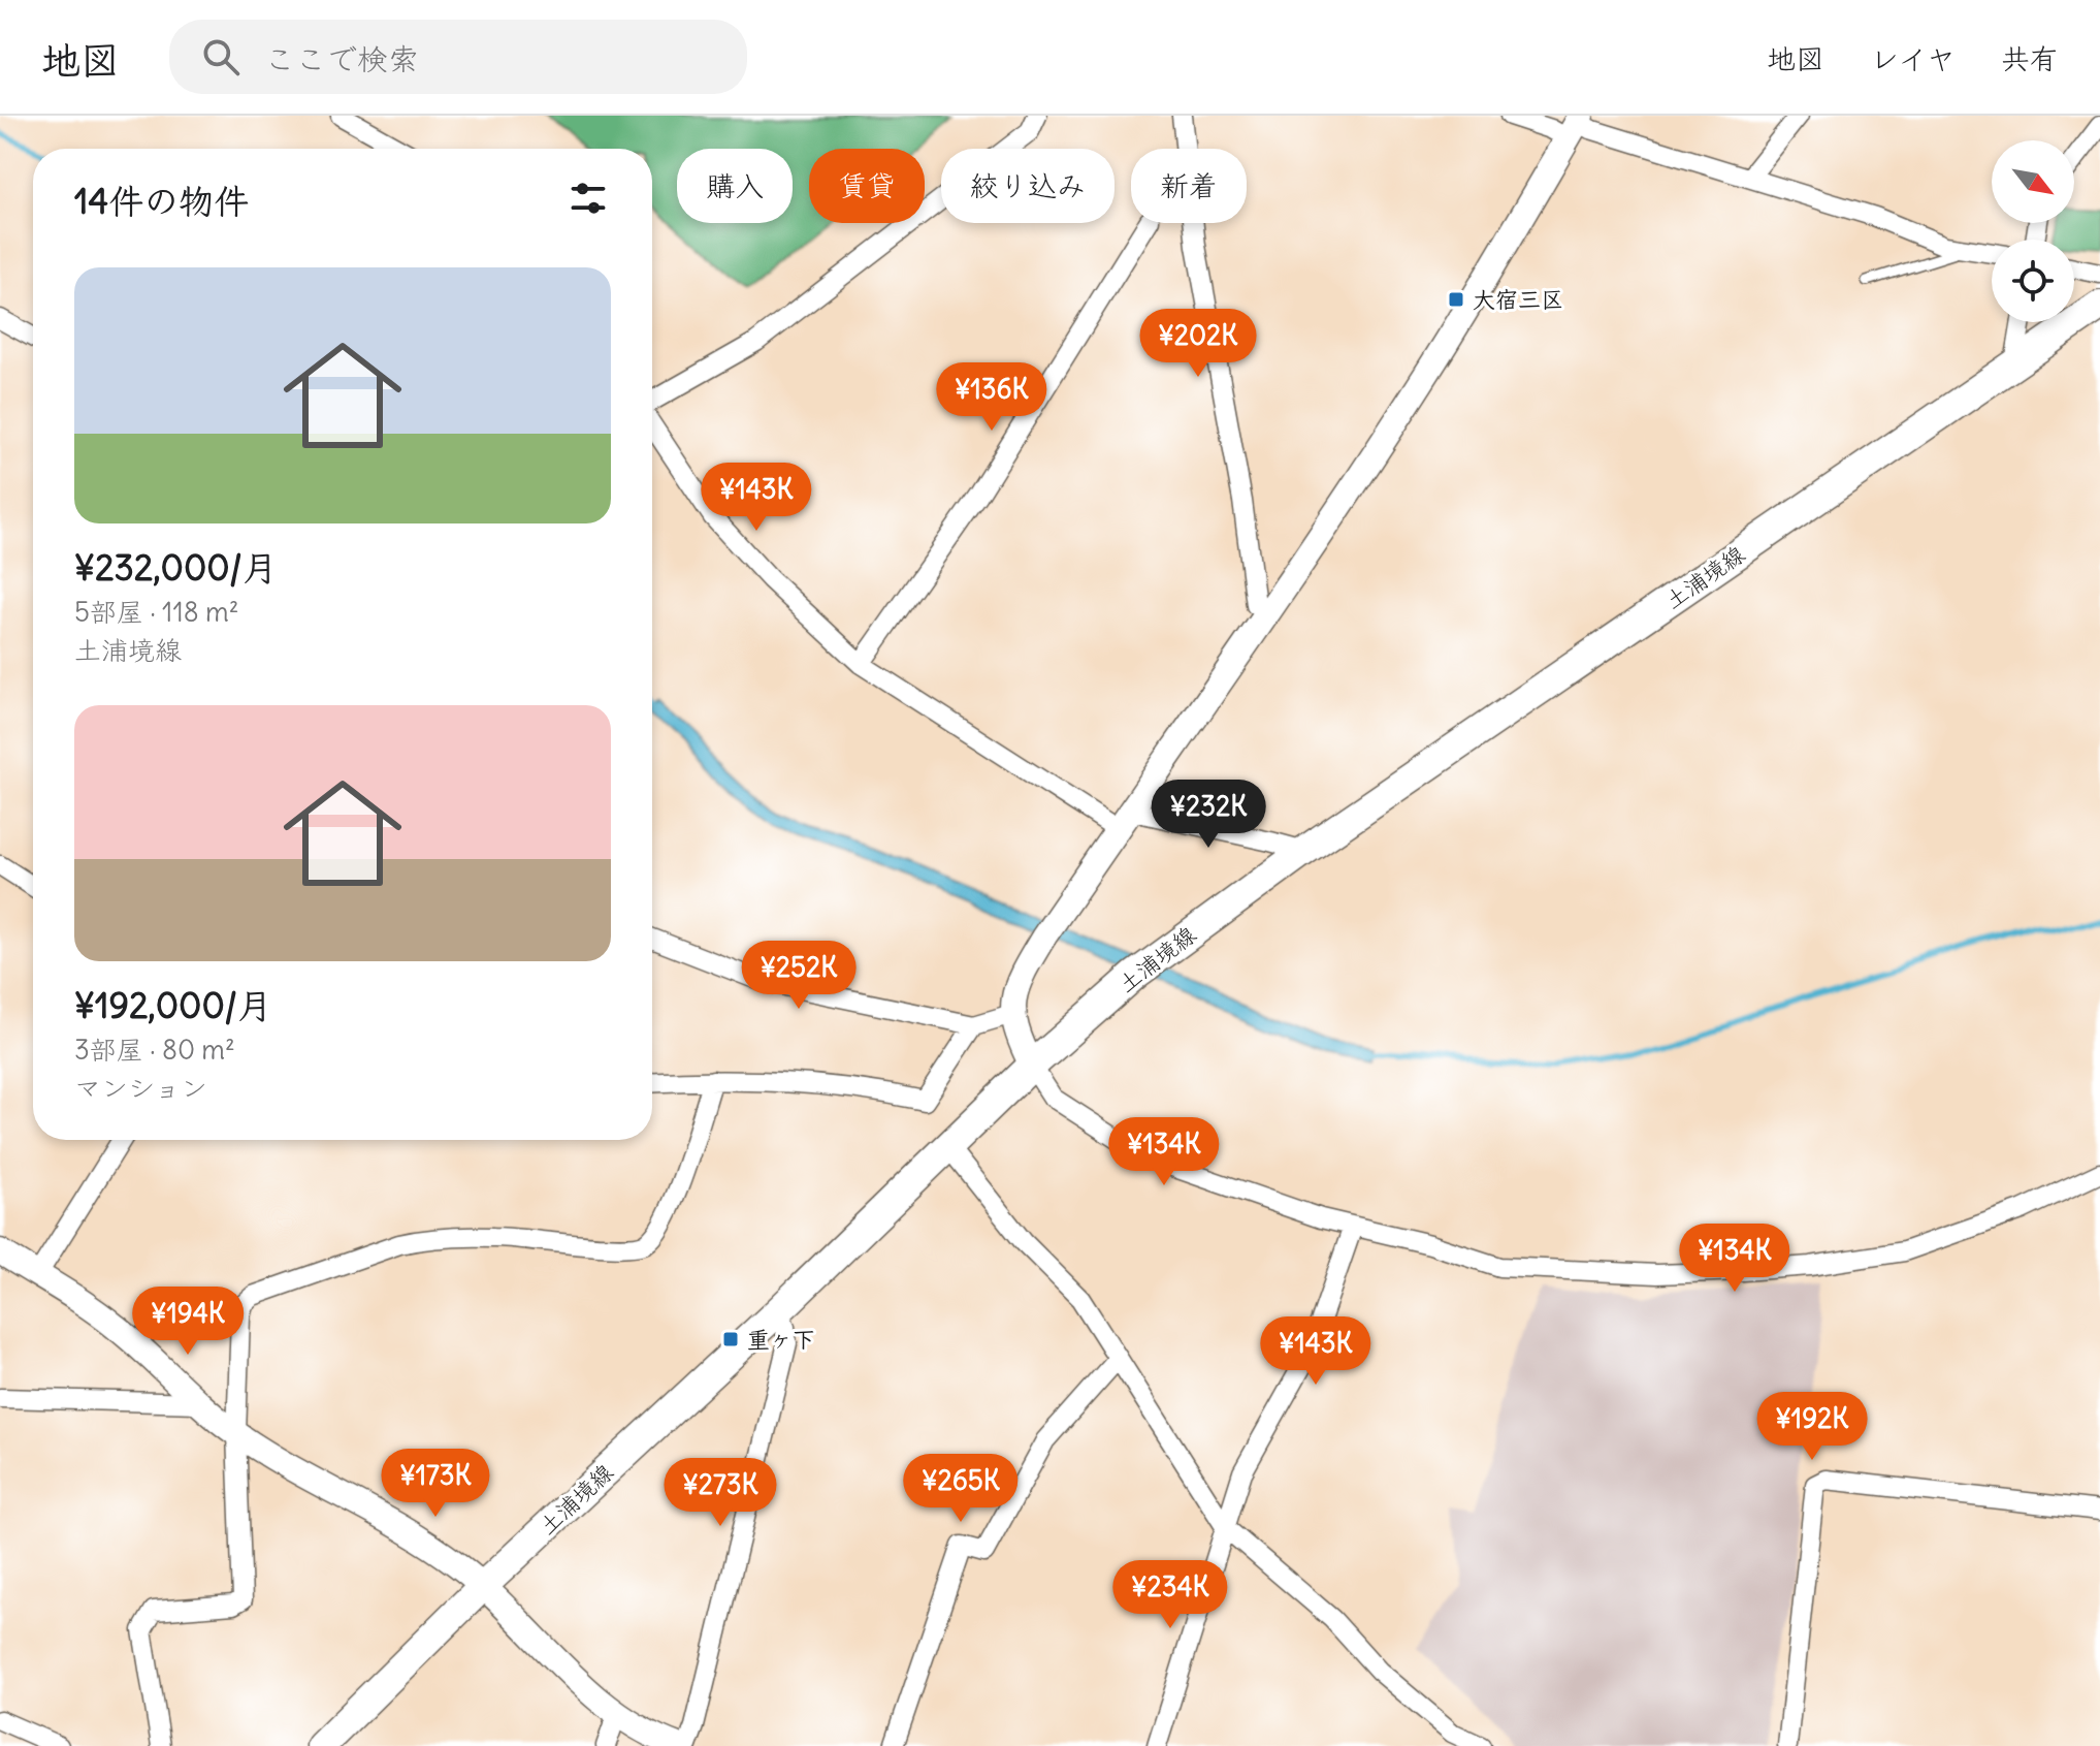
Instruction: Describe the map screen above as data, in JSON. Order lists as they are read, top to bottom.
{
  "streets": {
    "main road": ["土浦境線"]
  },
  "places": {
    "transit": ["大宿三区", "重ヶ下"]
  },
  "north": "bottom right",
  "page": {
    "header": "地図",
    "search": "ここで検索",
    "nav": ["地図", "レイヤ", "共有"],
    "chip": [
      "購入",
      "賃貸",
      "絞り込み",
      "新着"
    ],
    "heading": "14件の物件",
    "list": [
      {
        "name": "¥232,000/月",
        "note": "5部屋 · 118 m² · 土浦境線"
      },
      {
        "name": "¥192,000/月",
        "note": "3部屋 · 80 m² · マンション"
      }
    ],
    "price": [
      "¥202K",
      "¥136K",
      "¥143K",
      "¥232K",
      "¥252K",
      "¥134K",
      "¥134K",
      "¥194K",
      "¥143K",
      "¥192K",
      "¥173K",
      "¥265K",
      "¥273K",
      "¥234K"
    ]
  }
}
